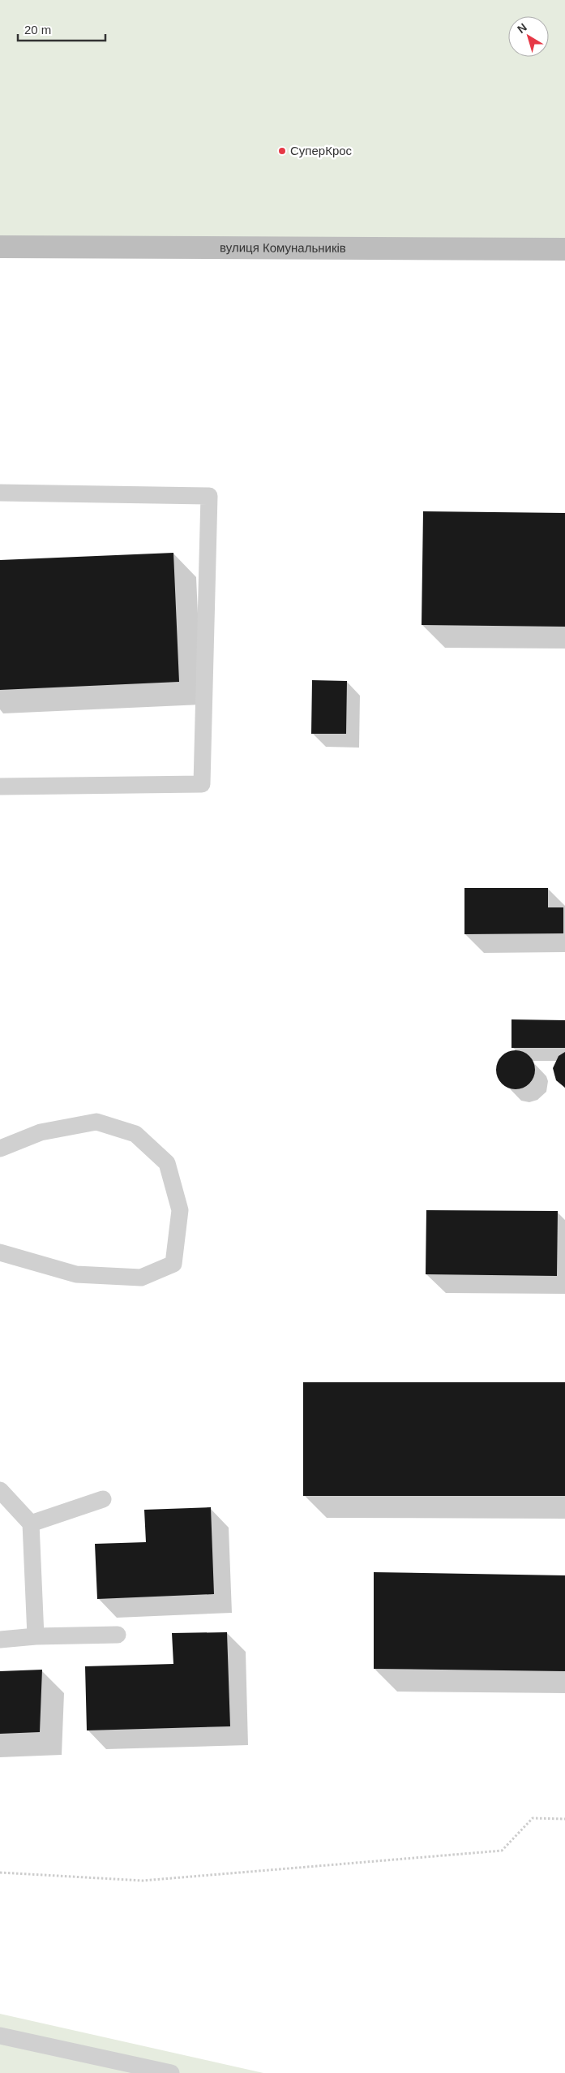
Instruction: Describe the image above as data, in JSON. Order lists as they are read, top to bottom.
{
  "streets": {
    "street": ["вулиця Комунальників"]
  },
  "places": ["СуперКрос"],
  "scale_bar": "20 m",
  "north": "top left"
}
